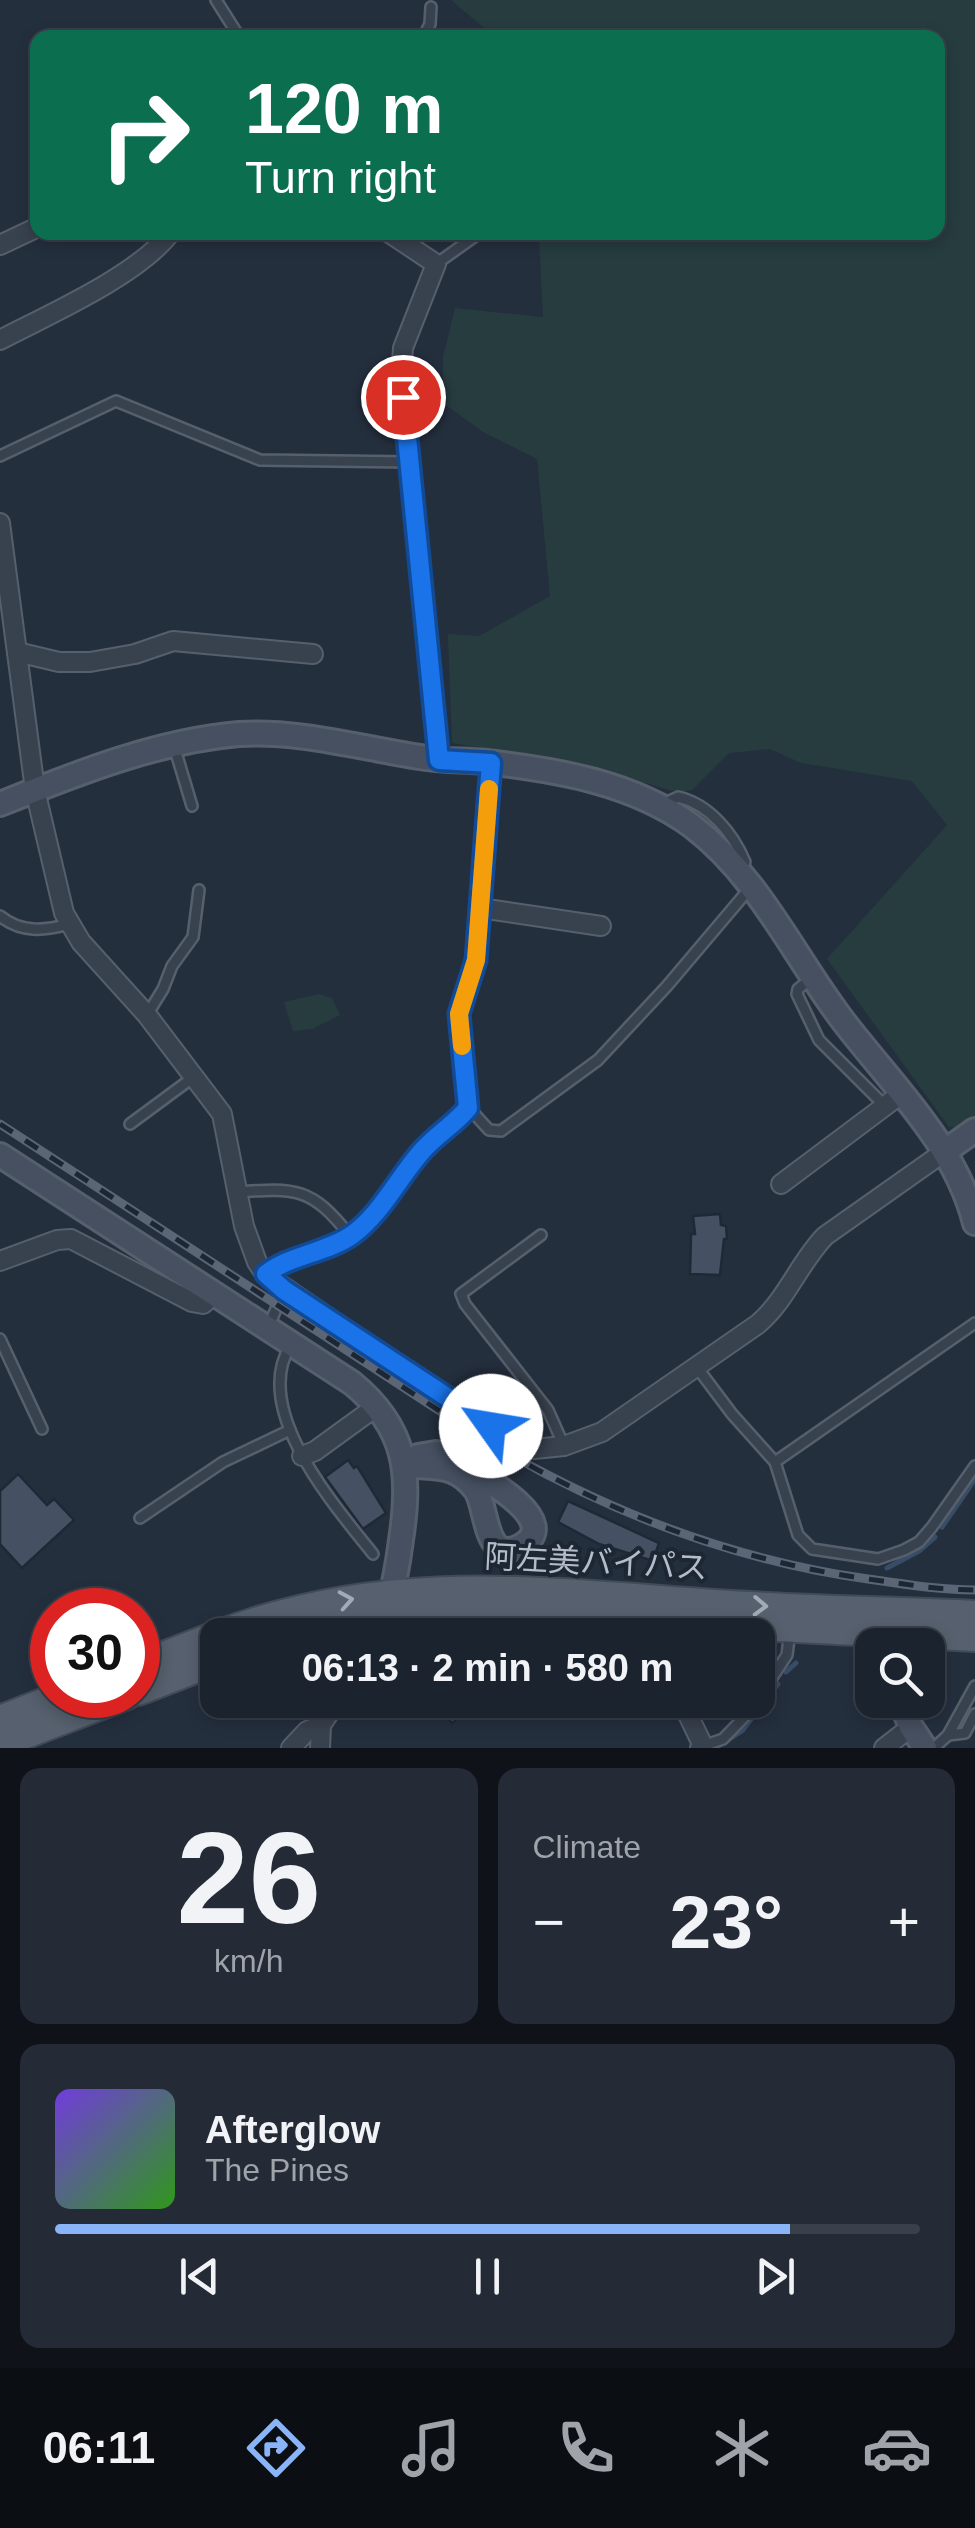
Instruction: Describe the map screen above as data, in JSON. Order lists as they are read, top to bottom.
{
  "streets": {
    "main road": ["阿左美バイパス"]
  },
  "page": {
    "turn": ["120 m", "Turn right"],
    "limit": "30",
    "trip": "06:13 · 2 min · 580 m",
    "tile": [
      ["26", "km/h"],
      "Climate"
    ],
    "heat": ["−", "23°", "+"],
    "song": ["Afterglow", "The Pines"],
    "tabs": "06:11"
  }
}
